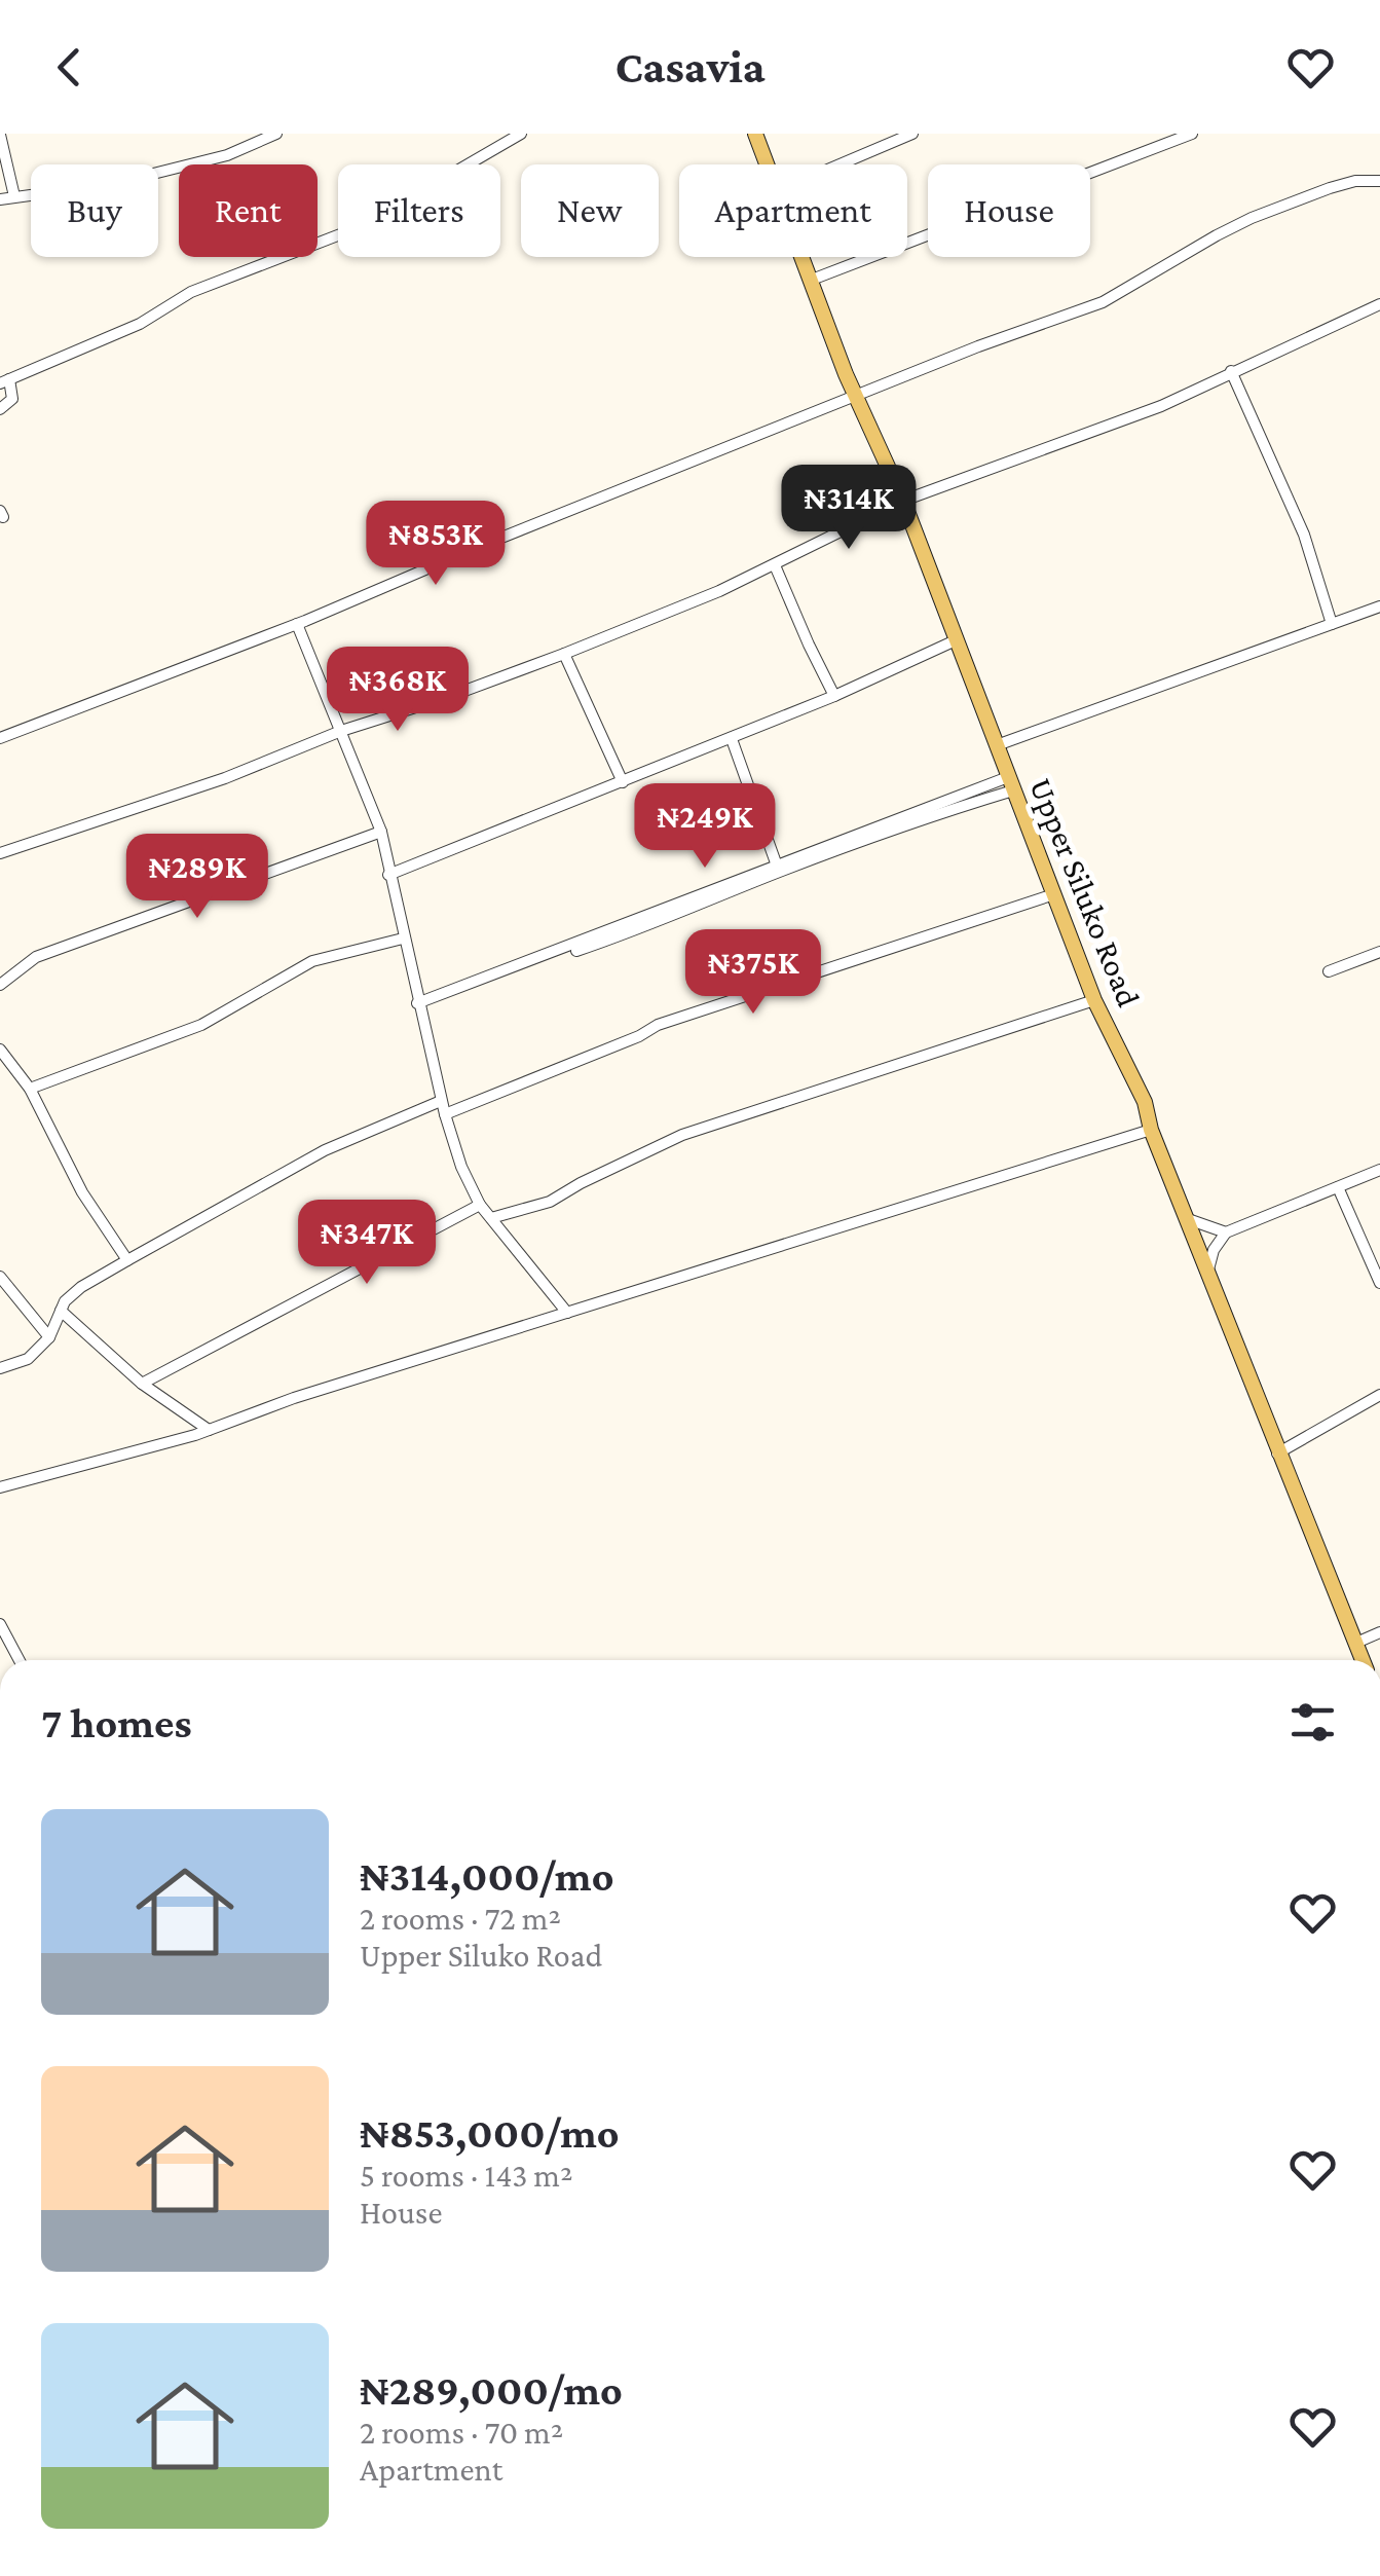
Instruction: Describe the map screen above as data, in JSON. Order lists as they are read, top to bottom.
{
  "streets": {
    "main road": ["Upper Siluko Road"]
  },
  "page": {
    "header": "Casavia",
    "chip": [
      "Buy",
      "Rent",
      "Filters",
      "New",
      "Apartment",
      "House"
    ],
    "price": [
      "₦314K",
      "₦853K",
      "₦368K",
      "₦249K",
      "₦289K",
      "₦375K",
      "₦347K"
    ],
    "heading": "7 homes",
    "list": [
      {
        "name": "₦314,000/mo",
        "note": "2 rooms · 72 m² · Upper Siluko Road"
      },
      {
        "name": "₦853,000/mo",
        "note": "5 rooms · 143 m² · House"
      },
      {
        "name": "₦289,000/mo",
        "note": "2 rooms · 70 m² · Apartment"
      }
    ]
  }
}
